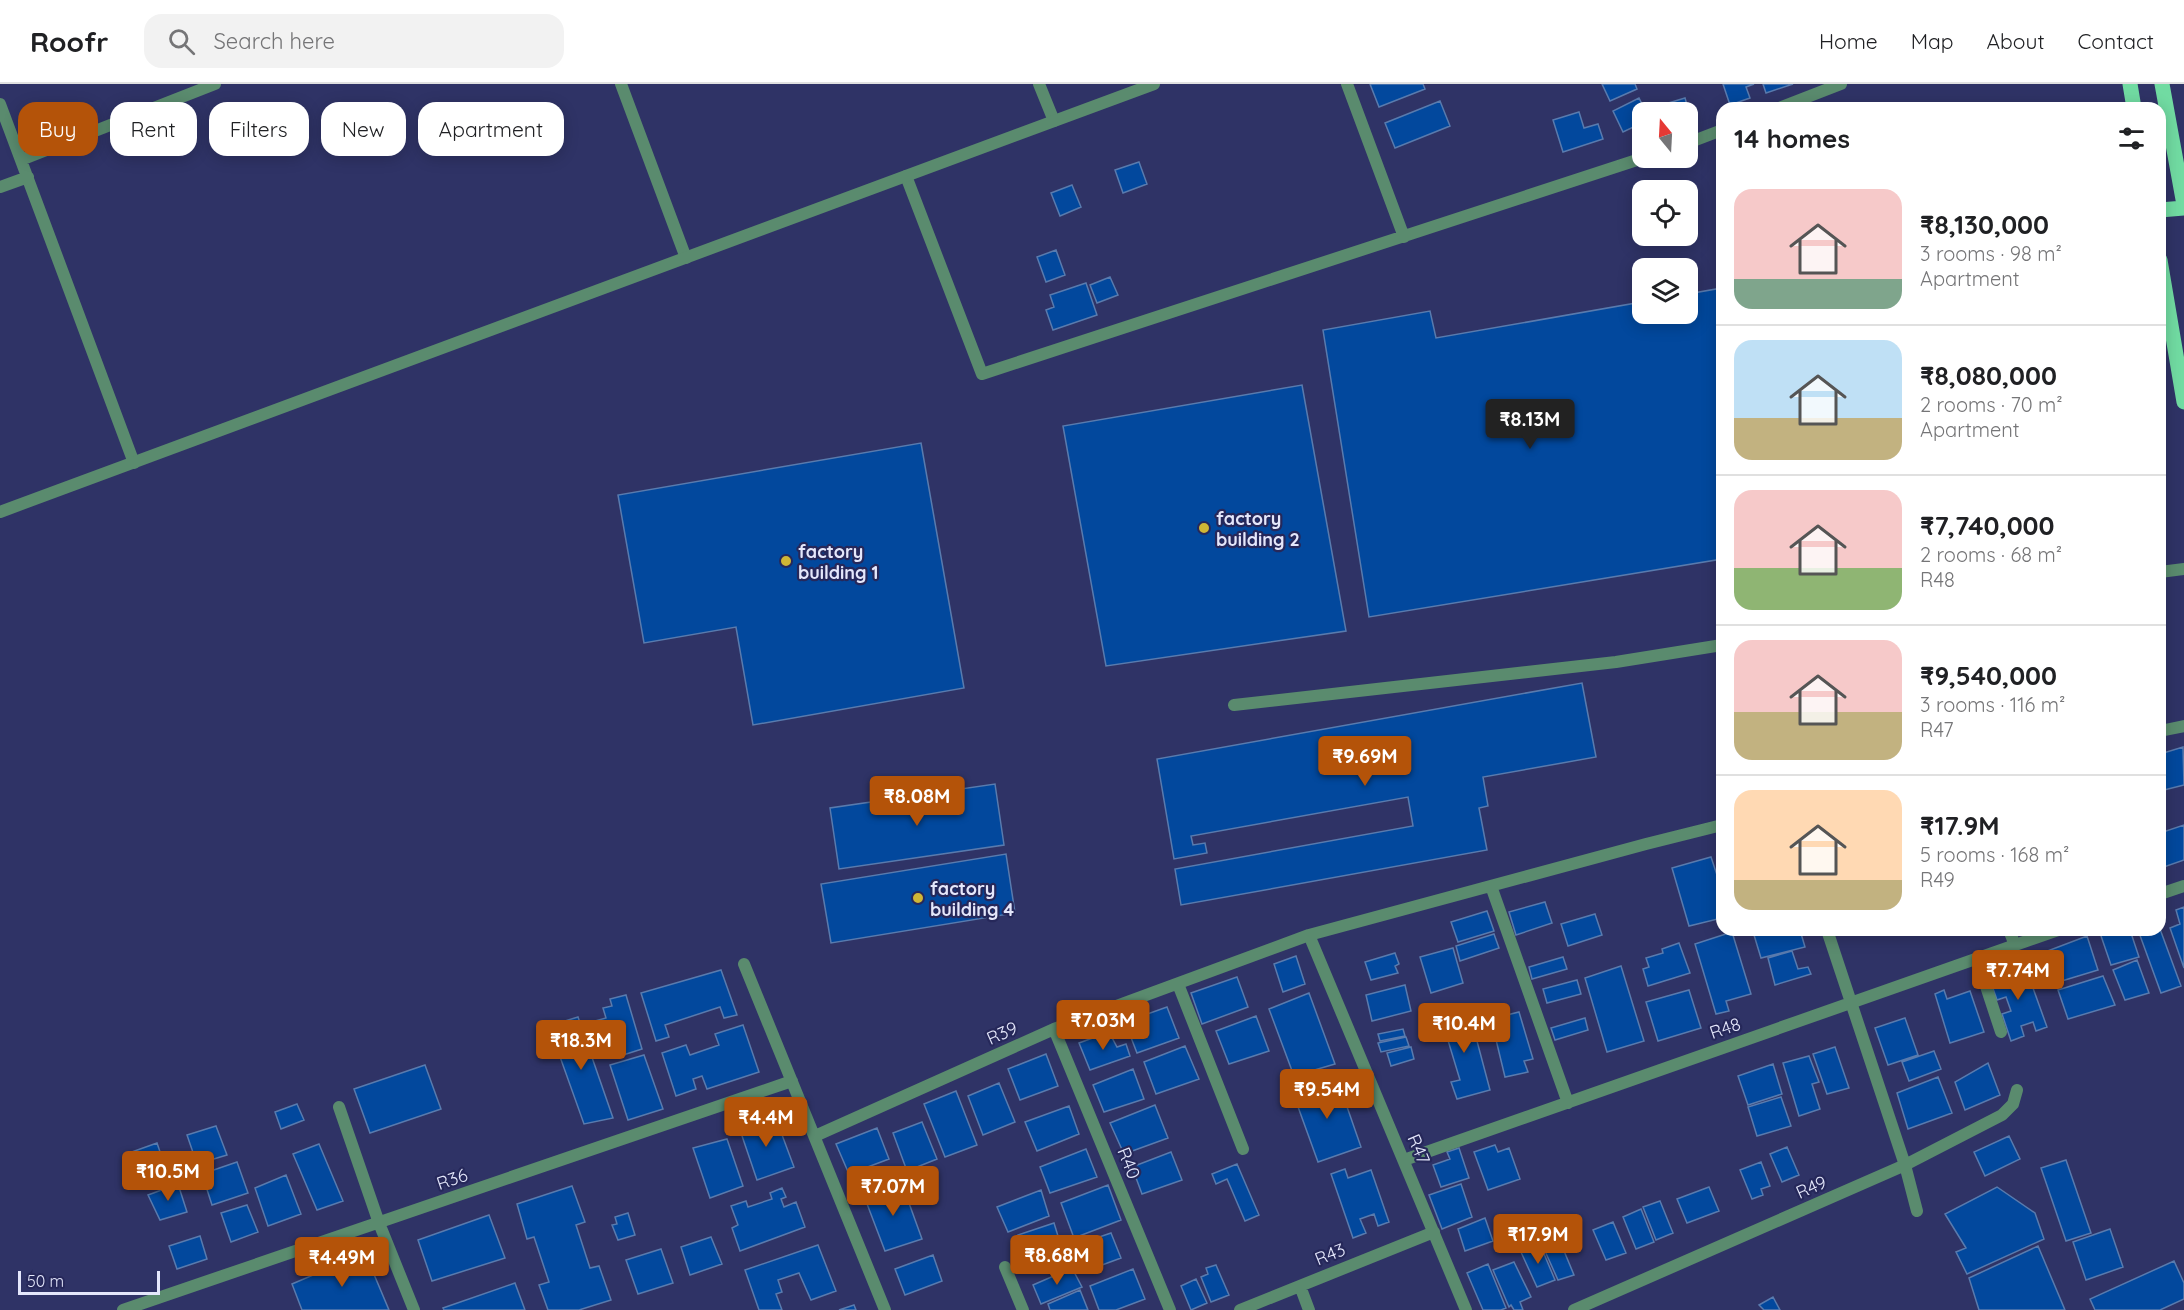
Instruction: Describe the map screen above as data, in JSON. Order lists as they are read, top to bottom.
{
  "streets": {
    "street": [
      "R48",
      "R39",
      "R47",
      "R40",
      "R36",
      "R49",
      "R43"
    ]
  },
  "crossings": [
    ["R48", "R47"],
    ["R39", "R47"],
    ["R39", "R40"],
    ["R47", "R43"]
  ],
  "places": ["factory building 2", "factory building 1", "factory building 4"],
  "scale_bar": "50 m",
  "north": "top",
  "page": {
    "header": "Roofr",
    "search": "Search here",
    "nav": [
      "Home",
      "Map",
      "About",
      "Contact"
    ],
    "chip": [
      "Buy",
      "Rent",
      "Filters",
      "New",
      "Apartment"
    ],
    "heading": "14 homes",
    "list": [
      {
        "name": "₹8,130,000",
        "note": "3 rooms · 98 m² · Apartment"
      },
      {
        "name": "₹8,080,000",
        "note": "2 rooms · 70 m² · Apartment"
      },
      {
        "name": "₹7,740,000",
        "note": "2 rooms · 68 m² · R48"
      },
      {
        "name": "₹9,540,000",
        "note": "3 rooms · 116 m² · R47"
      },
      {
        "name": "₹17.9M",
        "note": "5 rooms · 168 m² · R49"
      }
    ],
    "price": [
      "₹8.13M",
      "₹9.69M",
      "₹8.08M",
      "₹7.74M",
      "₹7.03M",
      "₹10.4M",
      "₹18.3M",
      "₹9.54M",
      "₹4.4M",
      "₹10.5M",
      "₹7.07M",
      "₹17.9M",
      "₹8.68M",
      "₹4.49M"
    ],
    "scale": "50 m"
  }
}
